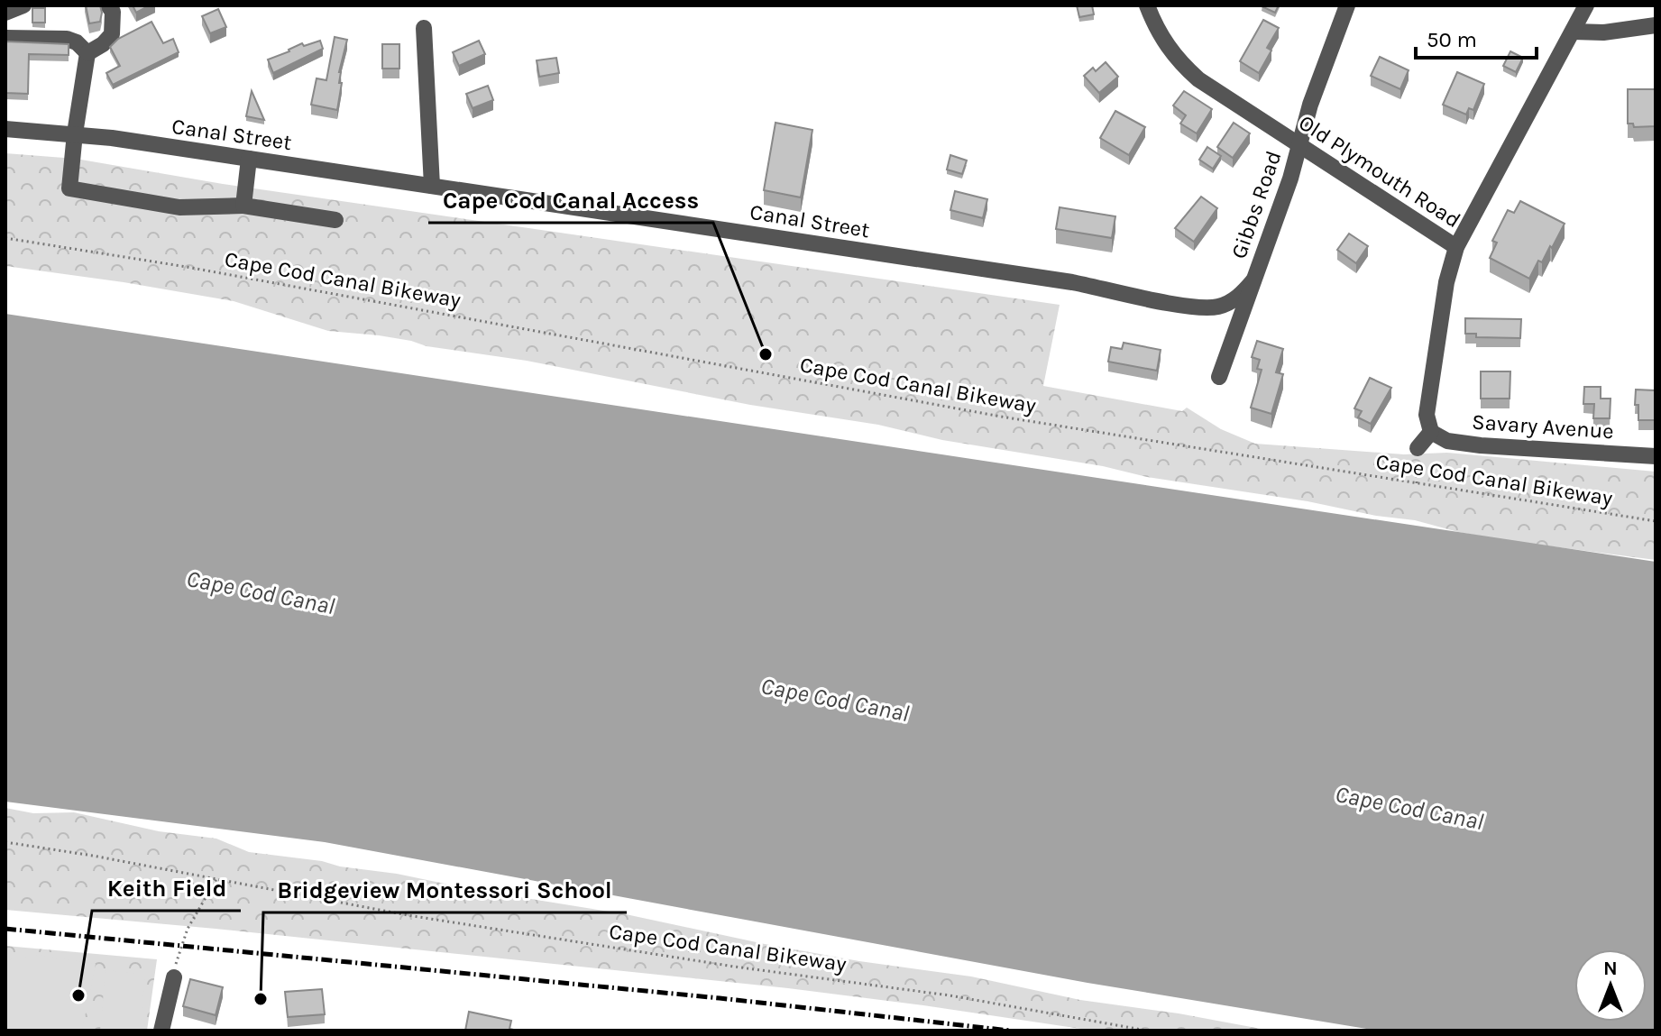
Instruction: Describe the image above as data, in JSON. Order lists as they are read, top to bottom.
{
  "streets": {
    "street": [
      "Canal Street",
      "Old Plymouth Road",
      "Gibbs Road",
      "Savary Avenue"
    ],
    "path": ["Cape Cod Canal Bikeway"]
  },
  "crossings": [
    ["Canal Street", "Gibbs Road"],
    ["Old Plymouth Road", "Gibbs Road"],
    ["Old Plymouth Road", "Savary Avenue"]
  ],
  "water": ["Cape Cod Canal"],
  "places": ["Cape Cod Canal Access", "Keith Field", "Bridgeview Montessori School"],
  "scale_bar": "50 m",
  "north": "top"
}
